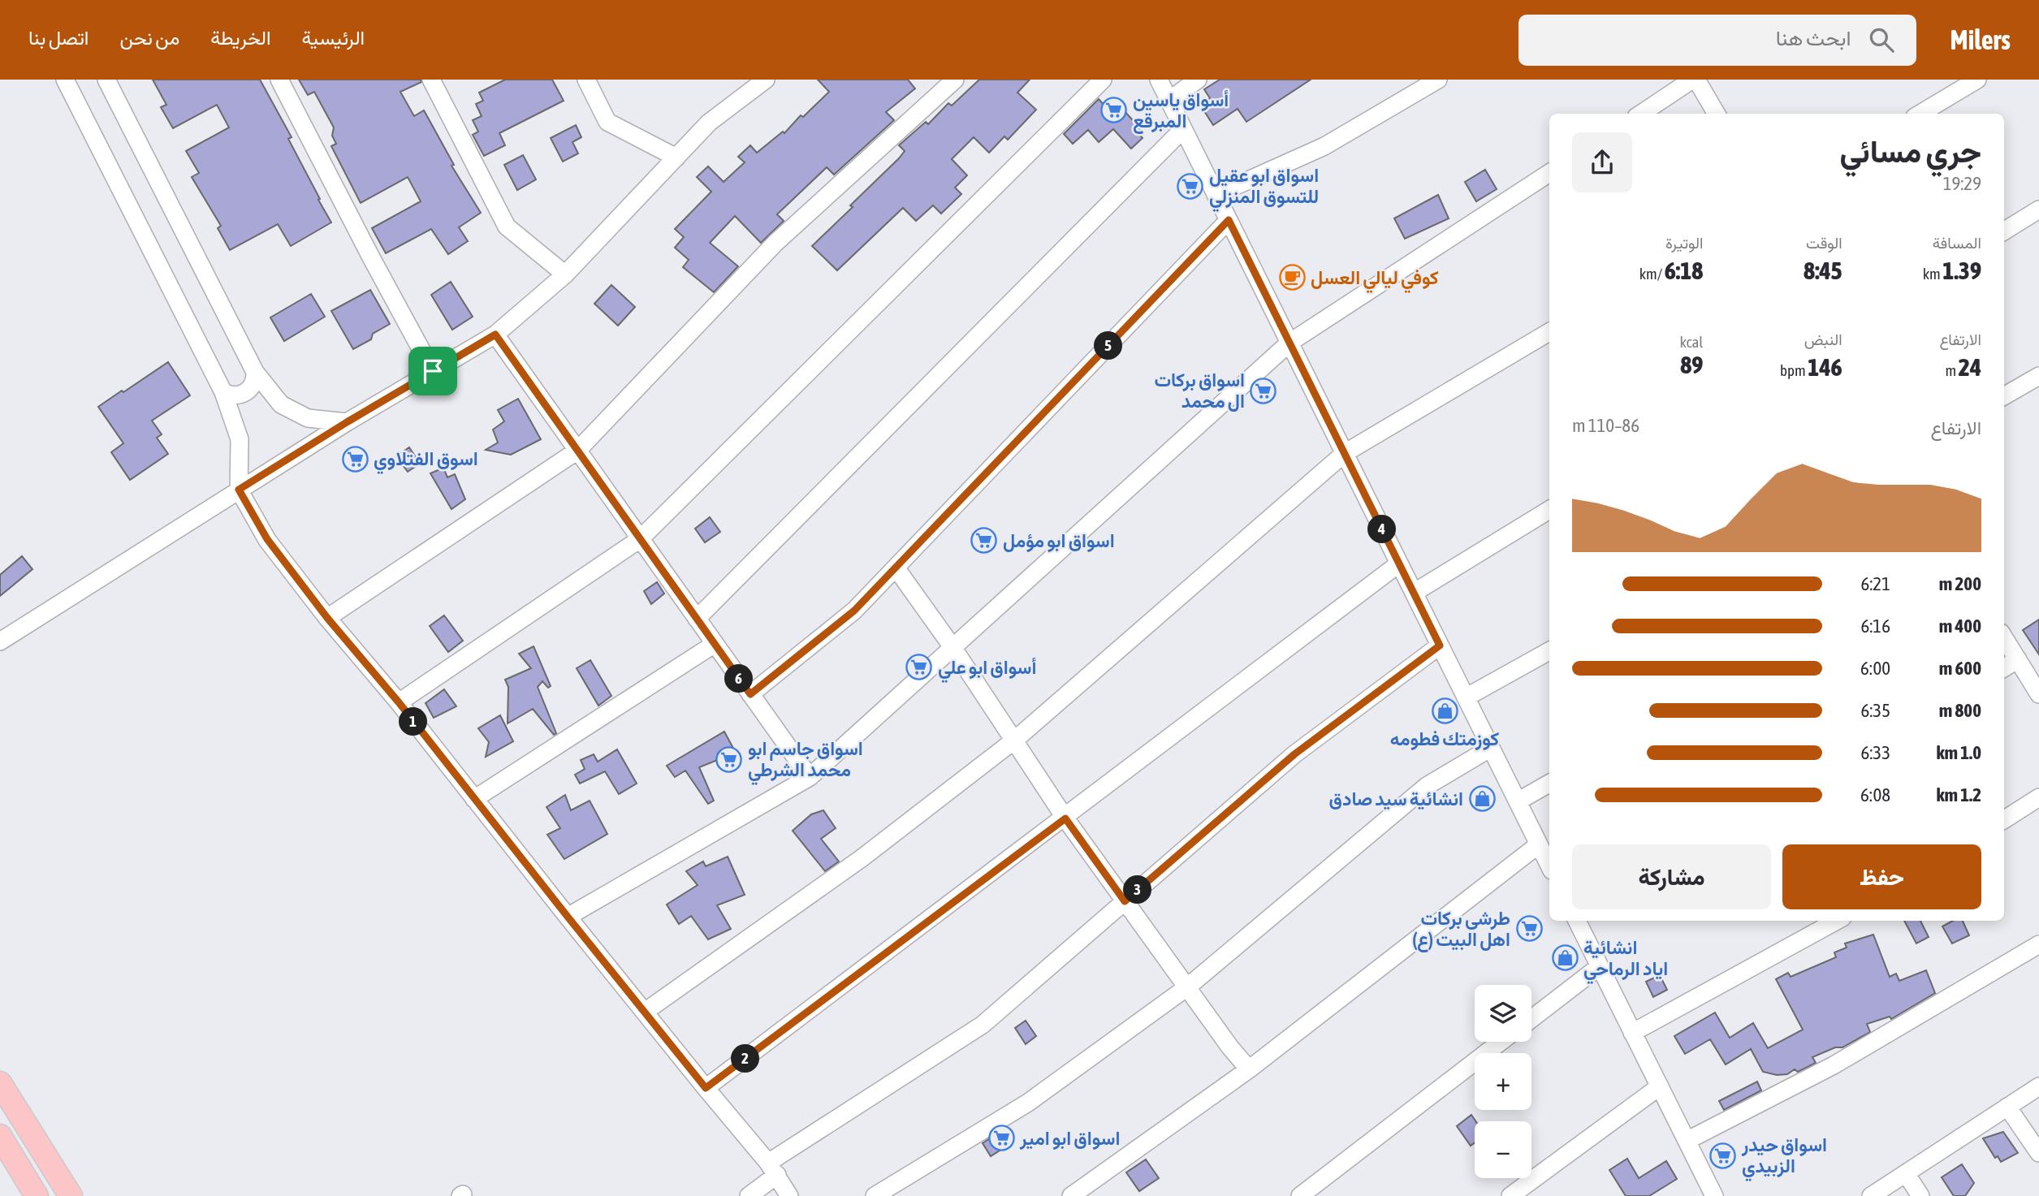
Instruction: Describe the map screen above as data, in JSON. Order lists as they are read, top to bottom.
{
  "places": {
    "supermarket": [
      "أسواق ياسين المبرقع",
      "اسواق ابو عقيل للتسوق المنزلي",
      "اسواق بركات ال محمد",
      "اسوق الفتلاوي",
      "اسواق ابو مؤمل",
      "أسواق ابو علي",
      "اسواق جاسم ابو محمد الشرطي",
      "طرشي بركات اهل البيت (ع)",
      "اسواق ابو امير",
      "اسواق حيدر الزبيدي"
    ],
    "cafe": ["كوفي ليالي العسل"],
    "shop": ["كوزمتك فطومه", "انشائية سيد صادق", "انشائية اياد الرماحي"]
  },
  "page": {
    "header": "Milers",
    "search": "ابحث هنا",
    "nav": [
      "الرئيسية",
      "الخريطة",
      "من نحن",
      "اتصل بنا"
    ],
    "heading": ["جري مسائي", "19:29"],
    "stats": [
      ["المسافة", "1.39 km"],
      ["الوقت", "8:45"],
      ["الوتيرة", "6:18 /km"],
      ["الارتفاع", "24 m"],
      ["النبض", "146 bpm"],
      ["kcal", "89"]
    ],
    "pins": [
      "5",
      "4",
      "6",
      "1",
      "3",
      "2"
    ],
    "chart": ["الارتفاع", "86–110 m"],
    "list": [
      {
        "name": "200 m",
        "note": "6:21"
      },
      {
        "name": "400 m",
        "note": "6:16"
      },
      {
        "name": "600 m",
        "note": "6:00"
      },
      {
        "name": "800 m",
        "note": "6:35"
      },
      {
        "name": "1.0 km",
        "note": "6:33"
      },
      {
        "name": "1.2 km",
        "note": "6:08"
      }
    ],
    "buttons": ["حفظ", "مشاركة"],
    "map_buttons": ["+", "−"]
  }
}
